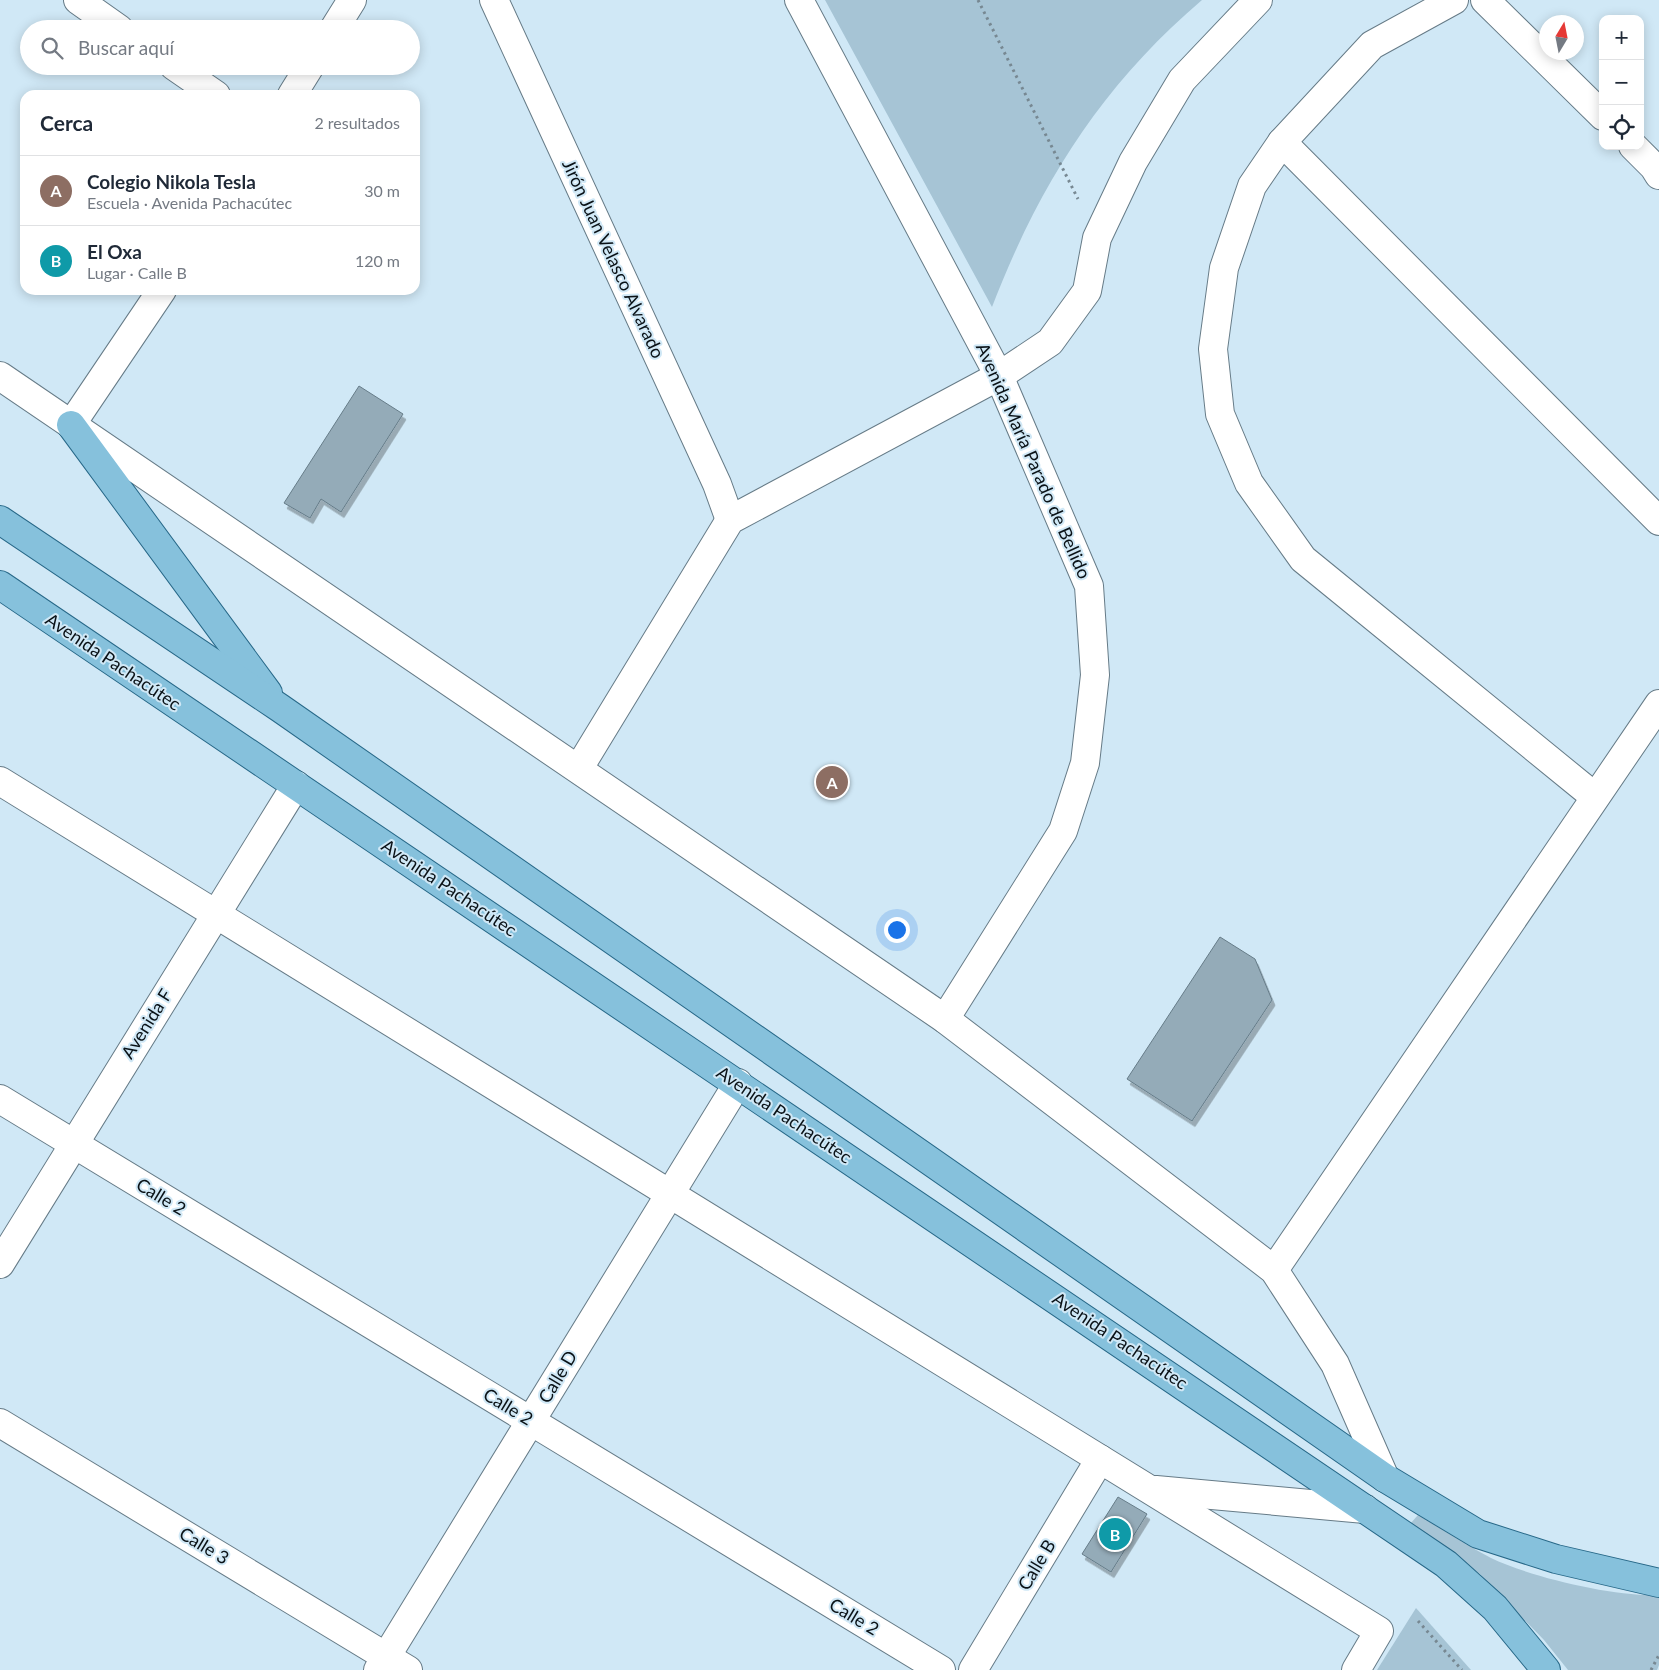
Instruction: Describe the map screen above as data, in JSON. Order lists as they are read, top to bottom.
{
  "streets": {
    "main road": ["Avenida Pachacútec"],
    "street": [
      "Jirón Juan Velasco Alvarado",
      "Avenida María Parado de Bellido",
      "Avenida F",
      "Calle 2",
      "Calle D",
      "Calle 3",
      "Calle B"
    ]
  },
  "crossings": [
    ["Avenida Pachacútec", "Avenida F"],
    ["Avenida Pachacútec", "Calle D"],
    ["Avenida F", "Calle 2"],
    ["Calle 2", "Calle D"],
    ["Calle D", "Calle 3"]
  ],
  "north": "top",
  "page": {
    "map_buttons": ["+", "−"],
    "search": "Buscar aquí",
    "heading": ["Cerca", "2 resultados"],
    "list": [
      {
        "mark": "A",
        "name": "Colegio Nikola Tesla",
        "note": "Escuela · Avenida Pachacútec",
        "value": "30 m"
      },
      {
        "mark": "B",
        "name": "El Oxa",
        "note": "Lugar · Calle B",
        "value": "120 m"
      }
    ],
    "pins": ["A", "B"]
  }
}
